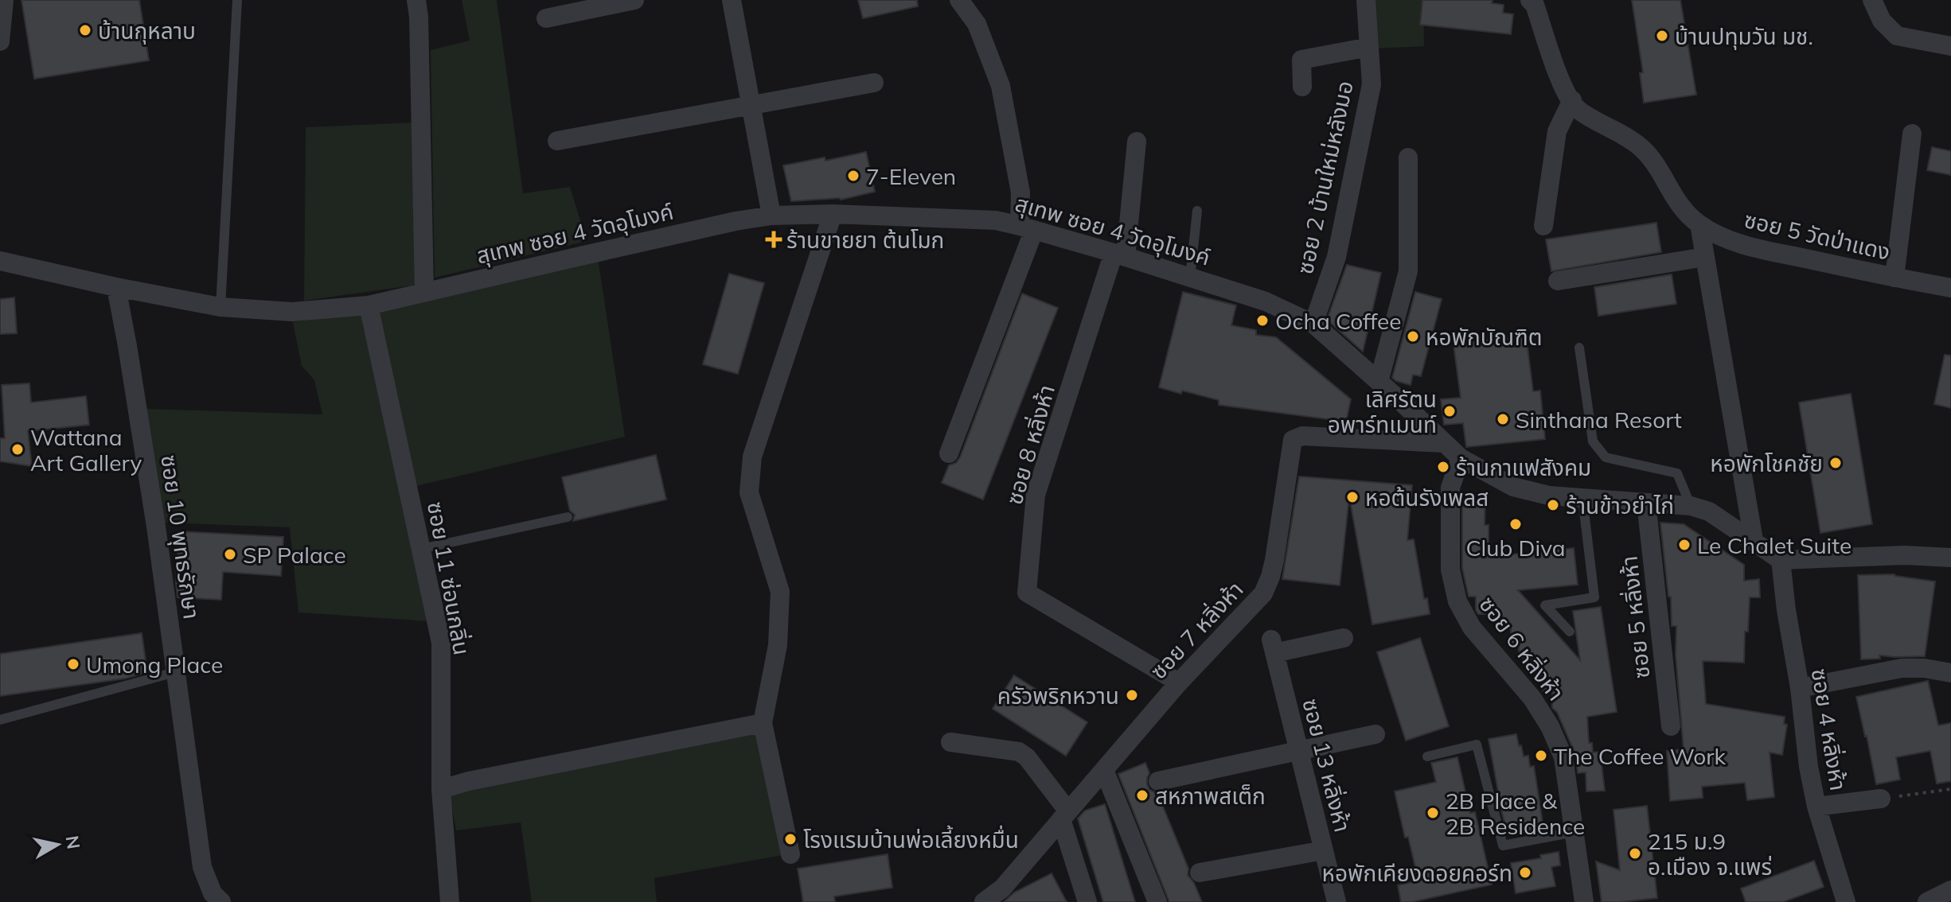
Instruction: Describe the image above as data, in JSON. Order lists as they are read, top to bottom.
{
  "streets": {
    "street": [
      "ซอย 2 บ้านใหม่หลังมอ",
      "สุเทพ ซอย 4 วัดอุโมงค์",
      "ซอย 5 วัดป่าแดง",
      "ซอย 8 หลิ่งห้า",
      "ซอย 10 พุทธรักษา",
      "ซอย 11 ซ่อนกลิ่น",
      "ซอย 5 หลิ่งห้า",
      "ซอย 7 หลิ่งห้า",
      "ซอย 6 หลิ่งห้า",
      "ซอย 4 หลิ่งห้า",
      "ซอย 13 หลิ่งห้า"
    ]
  },
  "crossings": [
    ["ซอย 2 บ้านใหม่หลังมอ", "สุเทพ ซอย 4 วัดอุโมงค์"],
    ["สุเทพ ซอย 4 วัดอุโมงค์", "ซอย 8 หลิ่งห้า"],
    ["สุเทพ ซอย 4 วัดอุโมงค์", "ซอย 10 พุทธรักษา"],
    ["สุเทพ ซอย 4 วัดอุโมงค์", "ซอย 11 ซ่อนกลิ่น"],
    ["สุเทพ ซอย 4 วัดอุโมงค์", "ซอย 5 หลิ่งห้า"],
    ["สุเทพ ซอย 4 วัดอุโมงค์", "ซอย 7 หลิ่งห้า"],
    ["สุเทพ ซอย 4 วัดอุโมงค์", "ซอย 6 หลิ่งห้า"],
    ["สุเทพ ซอย 4 วัดอุโมงค์", "ซอย 4 หลิ่งห้า"],
    ["ซอย 8 หลิ่งห้า", "ซอย 7 หลิ่งห้า"]
  ],
  "places": {
    "other": [
      "บ้านกุหลาบ",
      "บ้านปทุมวัน มช.",
      "7-Eleven",
      "Ocha Coffee",
      "หอพักบัณฑิต",
      "เลิศรัตน อพาร์ทเมนท์",
      "Sinthana Resort",
      "Wattana Art Gallery",
      "หอพักโชคชัย",
      "ร้านกาแฟสังคม",
      "หอต้นรังเพลส",
      "ร้านข้าวยำไก่",
      "Club Diva",
      "Le Chalet Suite",
      "SP Palace",
      "Umong Place",
      "ครัวพริกหวาน",
      "The Coffee Work",
      "สหภาพสเต็ก",
      "2B Place & 2B Residence",
      "โรงแรมบ้านพ่อเลี้ยงหมื่น",
      "215 ม.9 อ.เมือง จ.แพร่",
      "หอพักเคียงดอยคอร์ท"
    ],
    "health": ["ร้านขายยา ต้นโมก"]
  },
  "north": "right"
}
